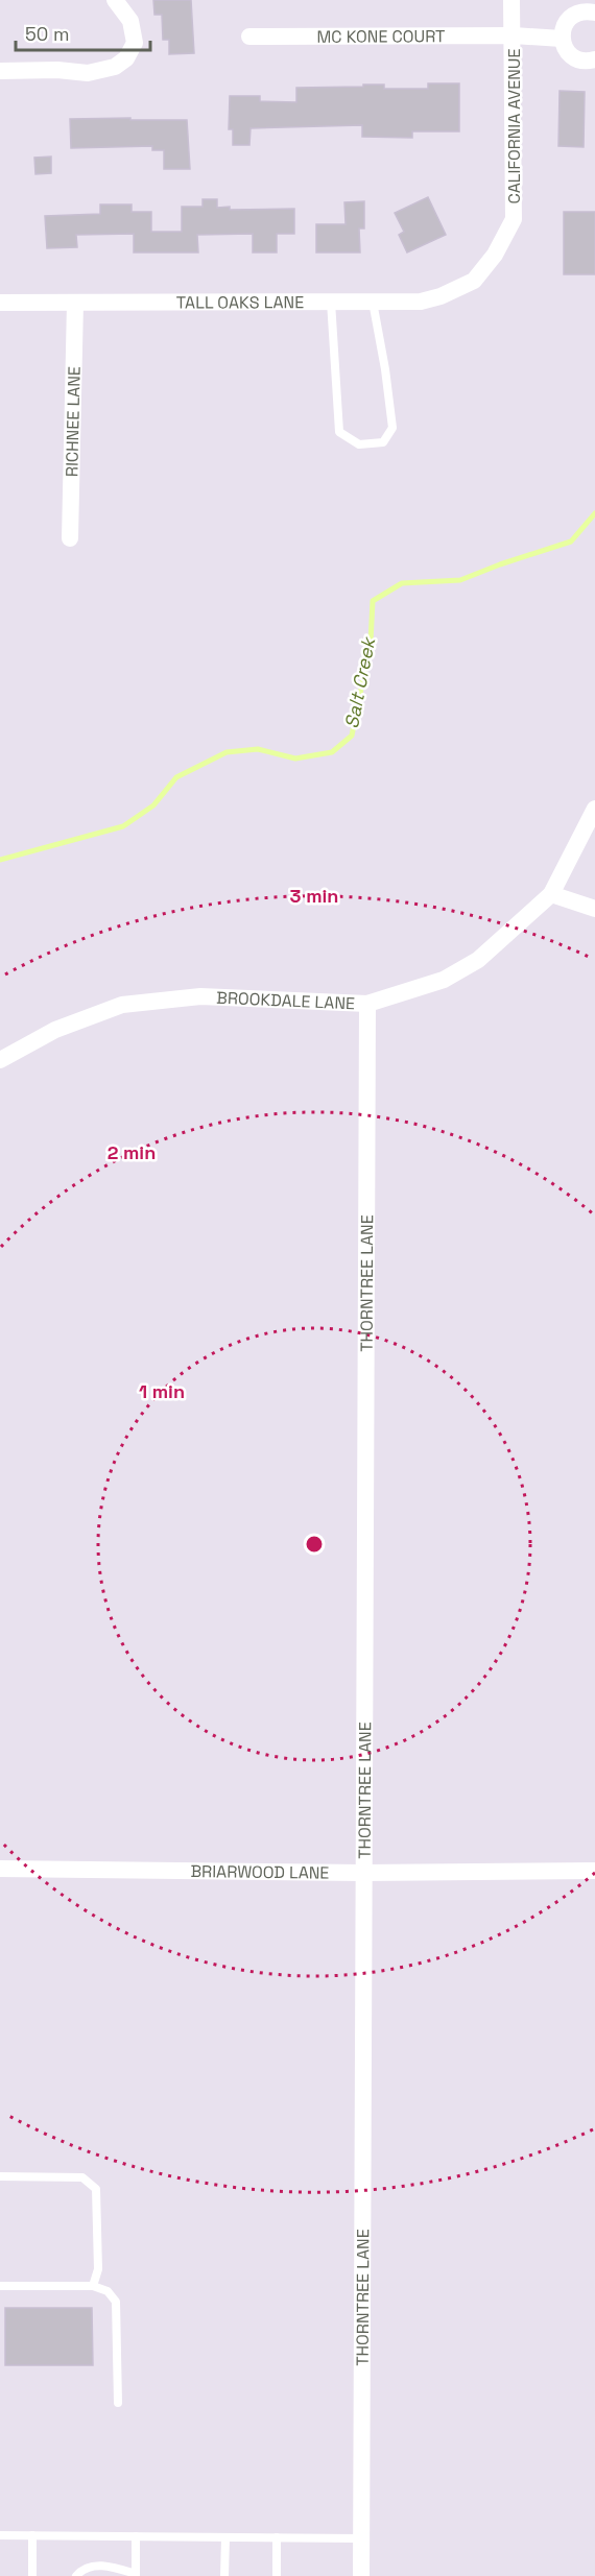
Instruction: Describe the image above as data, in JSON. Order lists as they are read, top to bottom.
{
  "streets": {
    "street": [
      "MC KONE COURT",
      "CALIFORNIA AVENUE",
      "TALL OAKS LANE",
      "RICHNEE LANE",
      "BROOKDALE LANE",
      "THORNTREE LANE",
      "BRIARWOOD LANE"
    ]
  },
  "crossings": [
    ["MC KONE COURT", "CALIFORNIA AVENUE"],
    ["CALIFORNIA AVENUE", "TALL OAKS LANE"],
    ["TALL OAKS LANE", "RICHNEE LANE"],
    ["BROOKDALE LANE", "THORNTREE LANE"],
    ["THORNTREE LANE", "BRIARWOOD LANE"]
  ],
  "water": ["Salt Creek"],
  "scale_bar": "50 m",
  "rings": ["3 min", "2 min", "1 min"]
}
